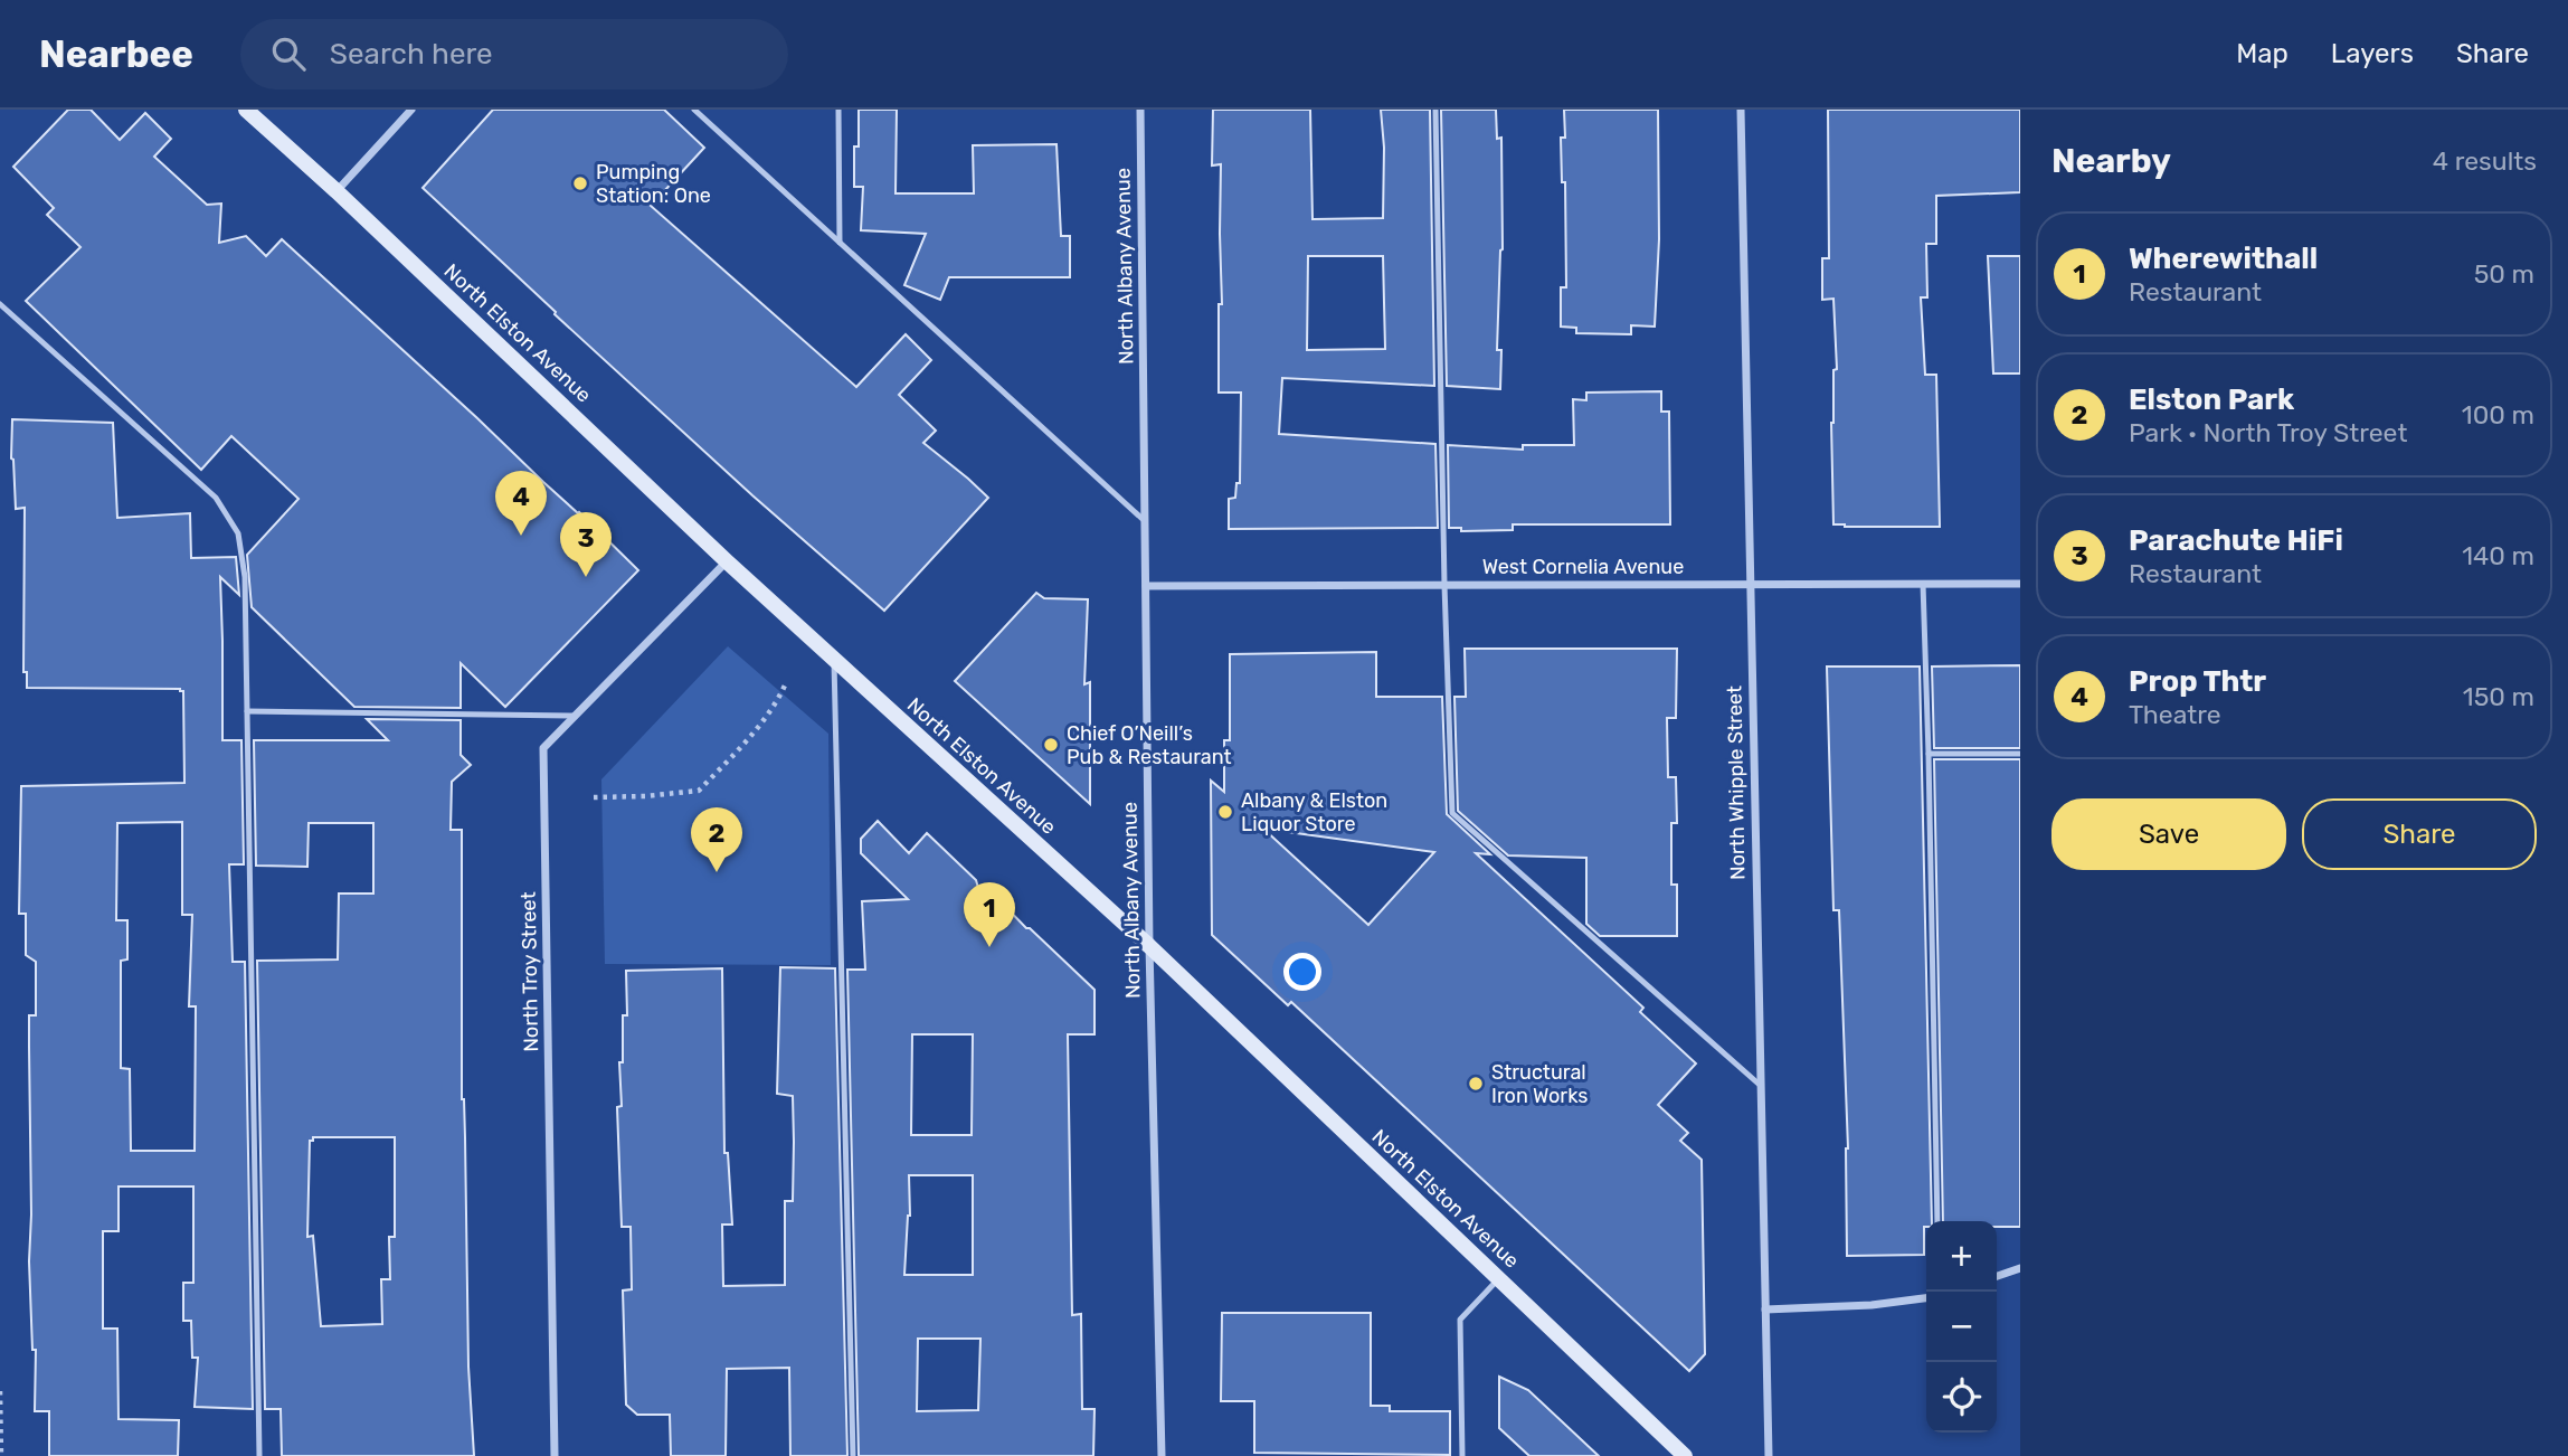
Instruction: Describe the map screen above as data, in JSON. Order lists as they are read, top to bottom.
{
  "streets": {
    "main road": ["North Elston Avenue"],
    "street": [
      "North Albany Avenue",
      "West Cornelia Avenue",
      "North Whipple Street",
      "North Troy Street"
    ]
  },
  "crossings": [
    ["North Albany Avenue", "North Elston Avenue"],
    ["North Albany Avenue", "West Cornelia Avenue"],
    ["North Elston Avenue", "North Troy Street"],
    ["West Cornelia Avenue", "North Whipple Street"]
  ],
  "places": [
    "Pumping Station: One",
    "Chief O’Neill’s Pub & Restaurant",
    "Albany & Elston Liquor Store",
    "Structural Iron Works"
  ],
  "page": {
    "header": "Nearbee",
    "search": "Search here",
    "nav": ["Map", "Layers", "Share"],
    "heading": ["Nearby", "4 results"],
    "list": [
      {
        "mark": "1",
        "name": "Wherewithall",
        "note": "Restaurant",
        "value": "50 m"
      },
      {
        "mark": "2",
        "name": "Elston Park",
        "note": "Park · North Troy Street",
        "value": "100 m"
      },
      {
        "mark": "3",
        "name": "Parachute HiFi",
        "note": "Restaurant",
        "value": "140 m"
      },
      {
        "mark": "4",
        "name": "Prop Thtr",
        "note": "Theatre",
        "value": "150 m"
      }
    ],
    "pins": [
      "4",
      "3",
      "2",
      "1"
    ],
    "buttons": ["Save", "Share"],
    "map_buttons": ["+", "−"]
  }
}
